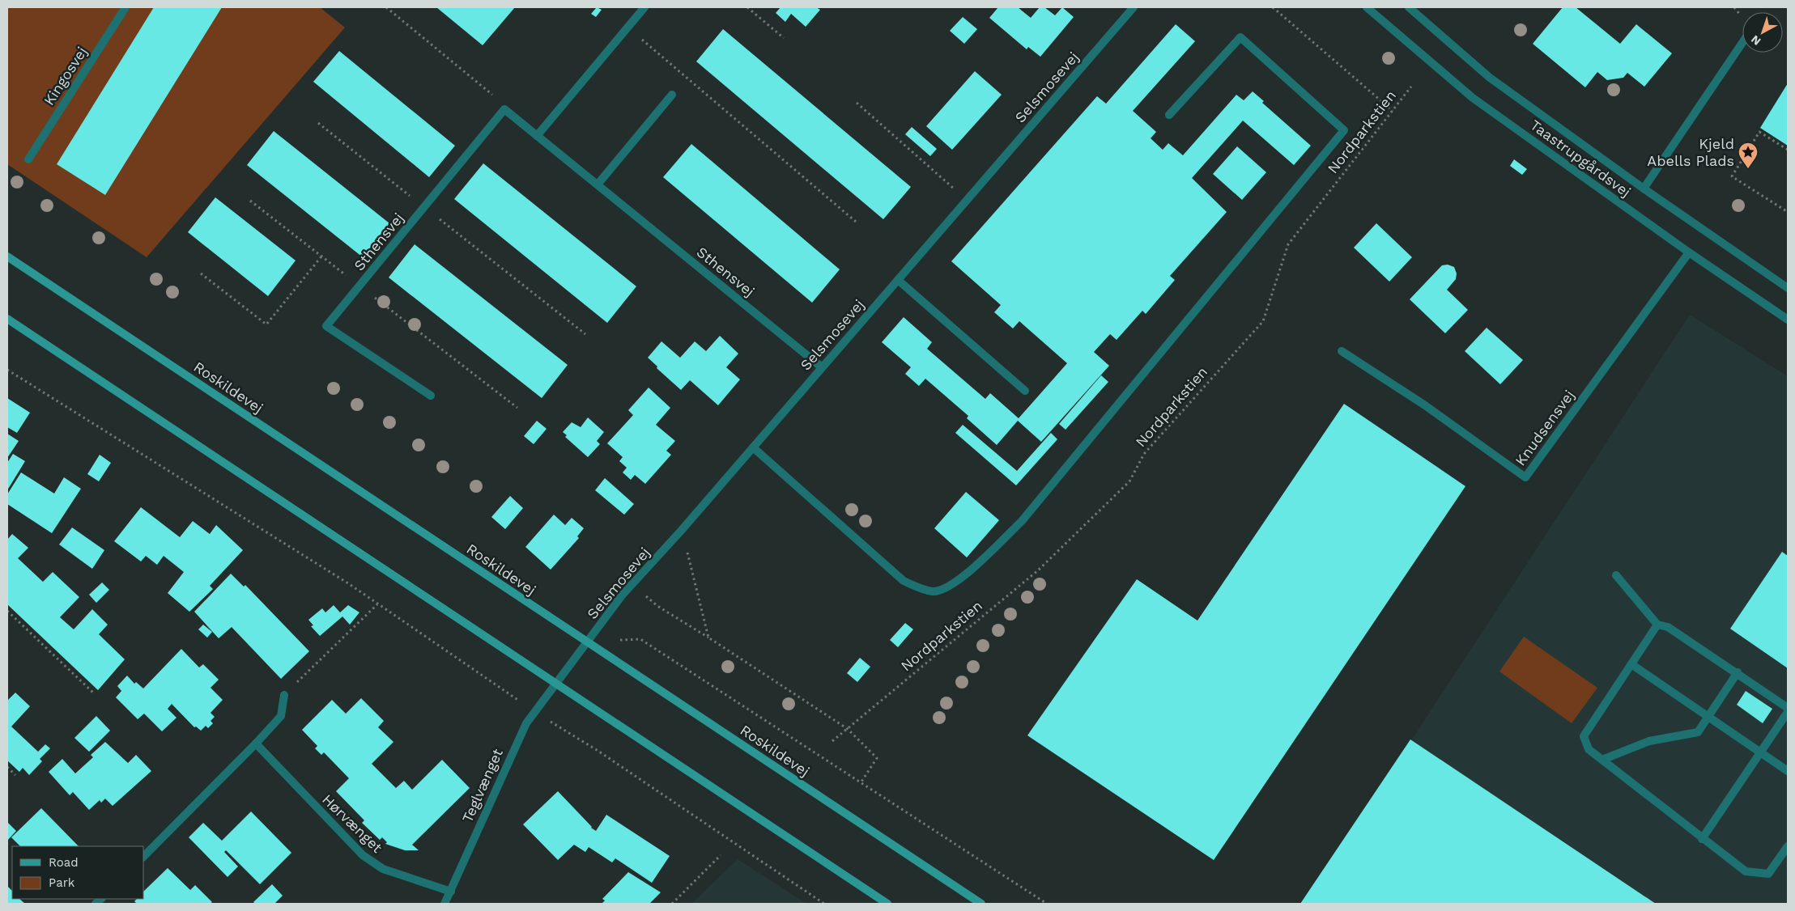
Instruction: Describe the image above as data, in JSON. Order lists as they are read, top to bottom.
{
  "streets": {
    "main road": ["Roskildevej"],
    "street": [
      "Kingosvej",
      "Selsmosevej",
      "Taastrupgårdsvej",
      "Sthensvej",
      "Knudsensvej",
      "Teglvænget",
      "Hørvænget"
    ],
    "path": ["Nordparkstien"]
  },
  "crossings": [
    ["Selsmosevej", "Sthensvej"],
    ["Selsmosevej", "Roskildevej"],
    ["Selsmosevej", "Teglvænget"],
    ["Taastrupgårdsvej", "Knudsensvej"],
    ["Teglvænget", "Hørvænget"]
  ],
  "places": {
    "place": ["Kjeld Abells Plads"]
  },
  "legend": ["Road", "Park"],
  "north": "bottom left"
}
